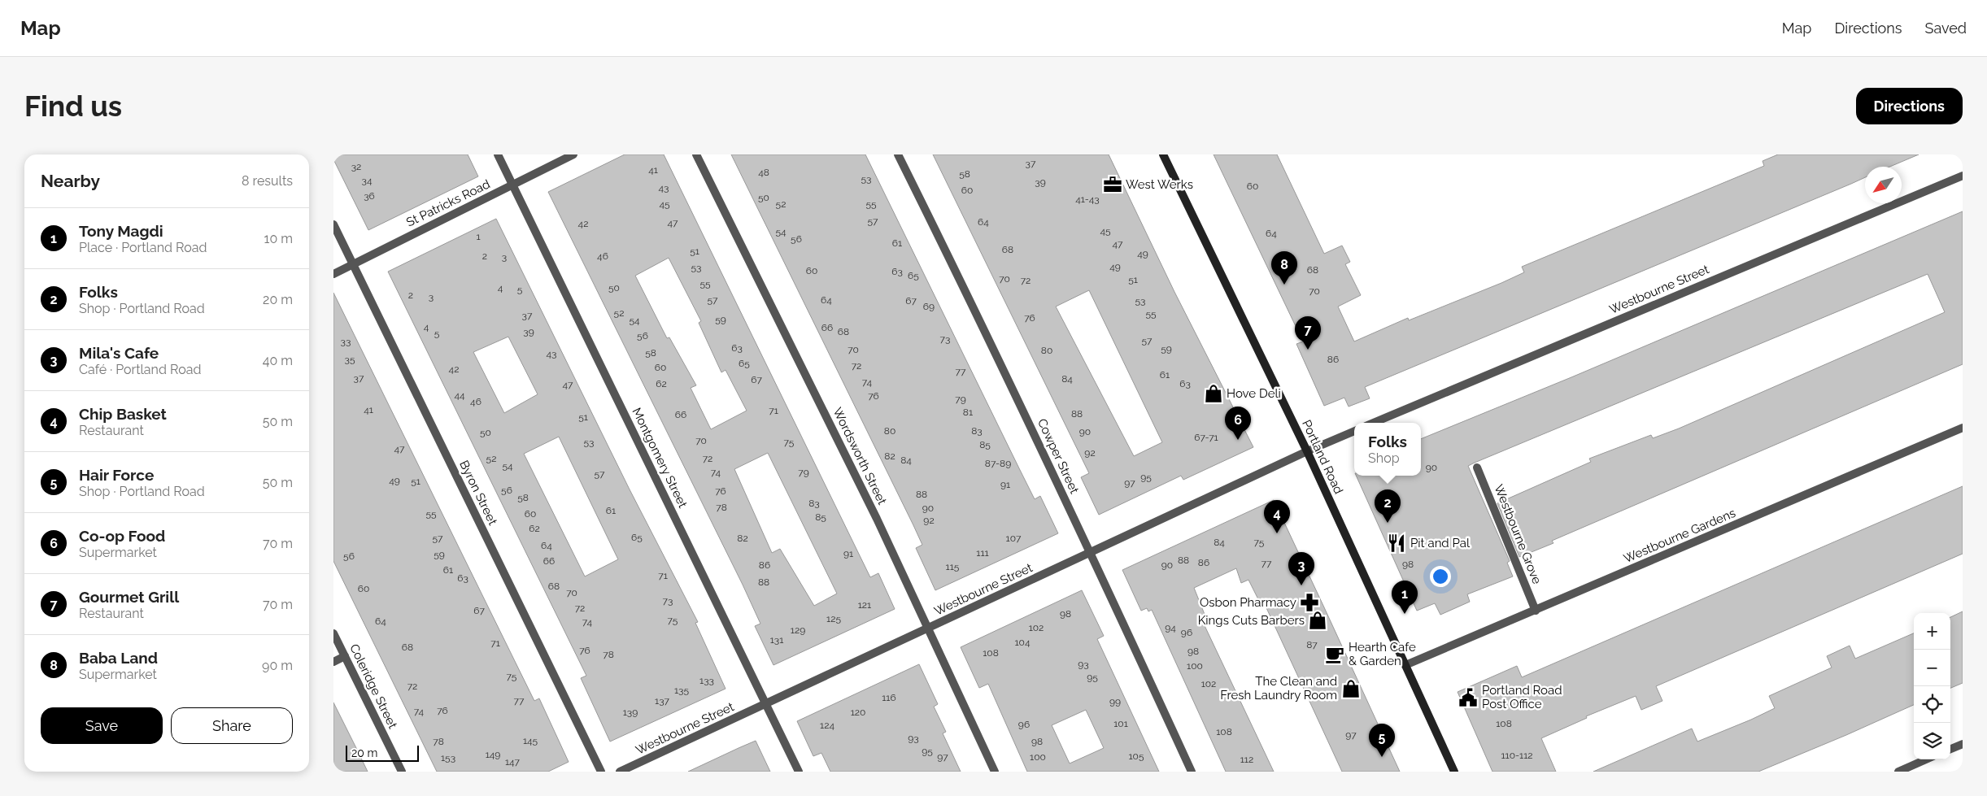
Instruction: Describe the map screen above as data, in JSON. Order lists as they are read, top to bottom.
{
  "streets": {
    "street": [
      "St Patricks Road",
      "Westbourne Street",
      "Wordsworth Street",
      "Cowper Street",
      "Portland Road",
      "Montgomery Street",
      "Byron Street",
      "Westbourne Grove",
      "Westbourne Gardens",
      "Coleridge Street"
    ]
  },
  "crossings": [
    ["St Patricks Road", "Montgomery Street"],
    ["St Patricks Road", "Byron Street"],
    ["Westbourne Street", "Wordsworth Street"],
    ["Westbourne Street", "Cowper Street"],
    ["Westbourne Street", "Portland Road"],
    ["Westbourne Street", "Montgomery Street"],
    ["Portland Road", "Westbourne Gardens"],
    ["Westbourne Grove", "Westbourne Gardens"]
  ],
  "places": {
    "office": ["West Werks"],
    "shop": ["Hove Deli", "Kings Cuts Barbers", "The Clean and Fresh Laundry Room"],
    "restaurant": ["Pit and Pal"],
    "pharmacy": ["Osbon Pharmacy"],
    "cafe": ["Hearth Cafe & Garden"],
    "public building": ["Portland Road Post Office"]
  },
  "house_numbers": [
    "37",
    "32",
    "41",
    "48",
    "58",
    "53",
    "34",
    "39",
    "60",
    "43",
    "60",
    "36",
    "50",
    "41-43",
    "45",
    "52",
    "55",
    "57",
    "64",
    "47",
    "42",
    "45",
    "54",
    "64",
    "1",
    "56",
    "61",
    "47",
    "68",
    "51",
    "49",
    "2",
    "46",
    "3",
    "49",
    "53",
    "68",
    "60",
    "63",
    "65",
    "70",
    "51",
    "72",
    "55",
    "4",
    "50",
    "5",
    "70",
    "2",
    "3",
    "57",
    "64",
    "67",
    "53",
    "69",
    "52",
    "55",
    "37",
    "76",
    "59",
    "54",
    "4",
    "66",
    "39",
    "68",
    "5",
    "56",
    "73",
    "57",
    "33",
    "63",
    "59",
    "70",
    "80",
    "58",
    "43",
    "35",
    "86",
    "65",
    "72",
    "60",
    "42",
    "77",
    "61",
    "37",
    "84",
    "67",
    "74",
    "62",
    "63",
    "47",
    "44",
    "76",
    "79",
    "46",
    "41",
    "71",
    "81",
    "88",
    "66",
    "51",
    "80",
    "83",
    "90",
    "50",
    "67-71",
    "70",
    "53",
    "75",
    "85",
    "47",
    "92",
    "82",
    "52",
    "72",
    "84",
    "87-89",
    "54",
    "90",
    "74",
    "79",
    "57",
    "95",
    "49",
    "51",
    "97",
    "91",
    "56",
    "76",
    "88",
    "58",
    "83",
    "78",
    "90",
    "61",
    "55",
    "60",
    "85",
    "92",
    "62",
    "65",
    "57",
    "82",
    "107",
    "84",
    "75",
    "64",
    "111",
    "91",
    "59",
    "56",
    "88",
    "66",
    "86",
    "77",
    "98",
    "86",
    "90",
    "115",
    "61",
    "71",
    "63",
    "88",
    "68",
    "60",
    "70",
    "73",
    "121",
    "72",
    "67",
    "98",
    "125",
    "75",
    "64",
    "74",
    "102",
    "94",
    "129",
    "96",
    "131",
    "104",
    "71",
    "87",
    "68",
    "76",
    "98",
    "108",
    "78",
    "93",
    "100",
    "75",
    "95",
    "133",
    "102",
    "72",
    "135",
    "116",
    "77",
    "137",
    "99",
    "76",
    "74",
    "139",
    "120",
    "101",
    "108",
    "96",
    "124",
    "108",
    "97",
    "93",
    "145",
    "78",
    "98",
    "95",
    "149",
    "110-112",
    "105",
    "97",
    "100",
    "153",
    "112",
    "147"
  ],
  "scale_bar": "20 m",
  "north": "bottom left",
  "page": {
    "header": "Map",
    "nav": ["Map", "Directions", "Saved"],
    "buttons": [
      "Directions",
      ["Save", "Share"]
    ],
    "title": "Find us",
    "heading": ["Nearby", "8 results"],
    "list": [
      {
        "mark": "1",
        "name": "Tony Magdi",
        "note": "Place · Portland Road",
        "value": "10 m"
      },
      {
        "mark": "2",
        "name": "Folks",
        "note": "Shop · Portland Road",
        "value": "20 m"
      },
      {
        "mark": "3",
        "name": "Mila's Cafe",
        "note": "Café · Portland Road",
        "value": "40 m"
      },
      {
        "mark": "4",
        "name": "Chip Basket",
        "note": "Restaurant",
        "value": "50 m"
      },
      {
        "mark": "5",
        "name": "Hair Force",
        "note": "Shop · Portland Road",
        "value": "50 m"
      },
      {
        "mark": "6",
        "name": "Co-op Food",
        "note": "Supermarket",
        "value": "70 m"
      },
      {
        "mark": "7",
        "name": "Gourmet Grill",
        "note": "Restaurant",
        "value": "70 m"
      },
      {
        "mark": "8",
        "name": "Baba Land",
        "note": "Supermarket",
        "value": "90 m"
      }
    ],
    "pins": [
      "8",
      "7",
      "6",
      "2",
      "4",
      "3",
      "1",
      "5"
    ],
    "popup": ["Folks", "Shop"],
    "map_buttons": ["+", "−"],
    "scale": "20 m"
  }
}
